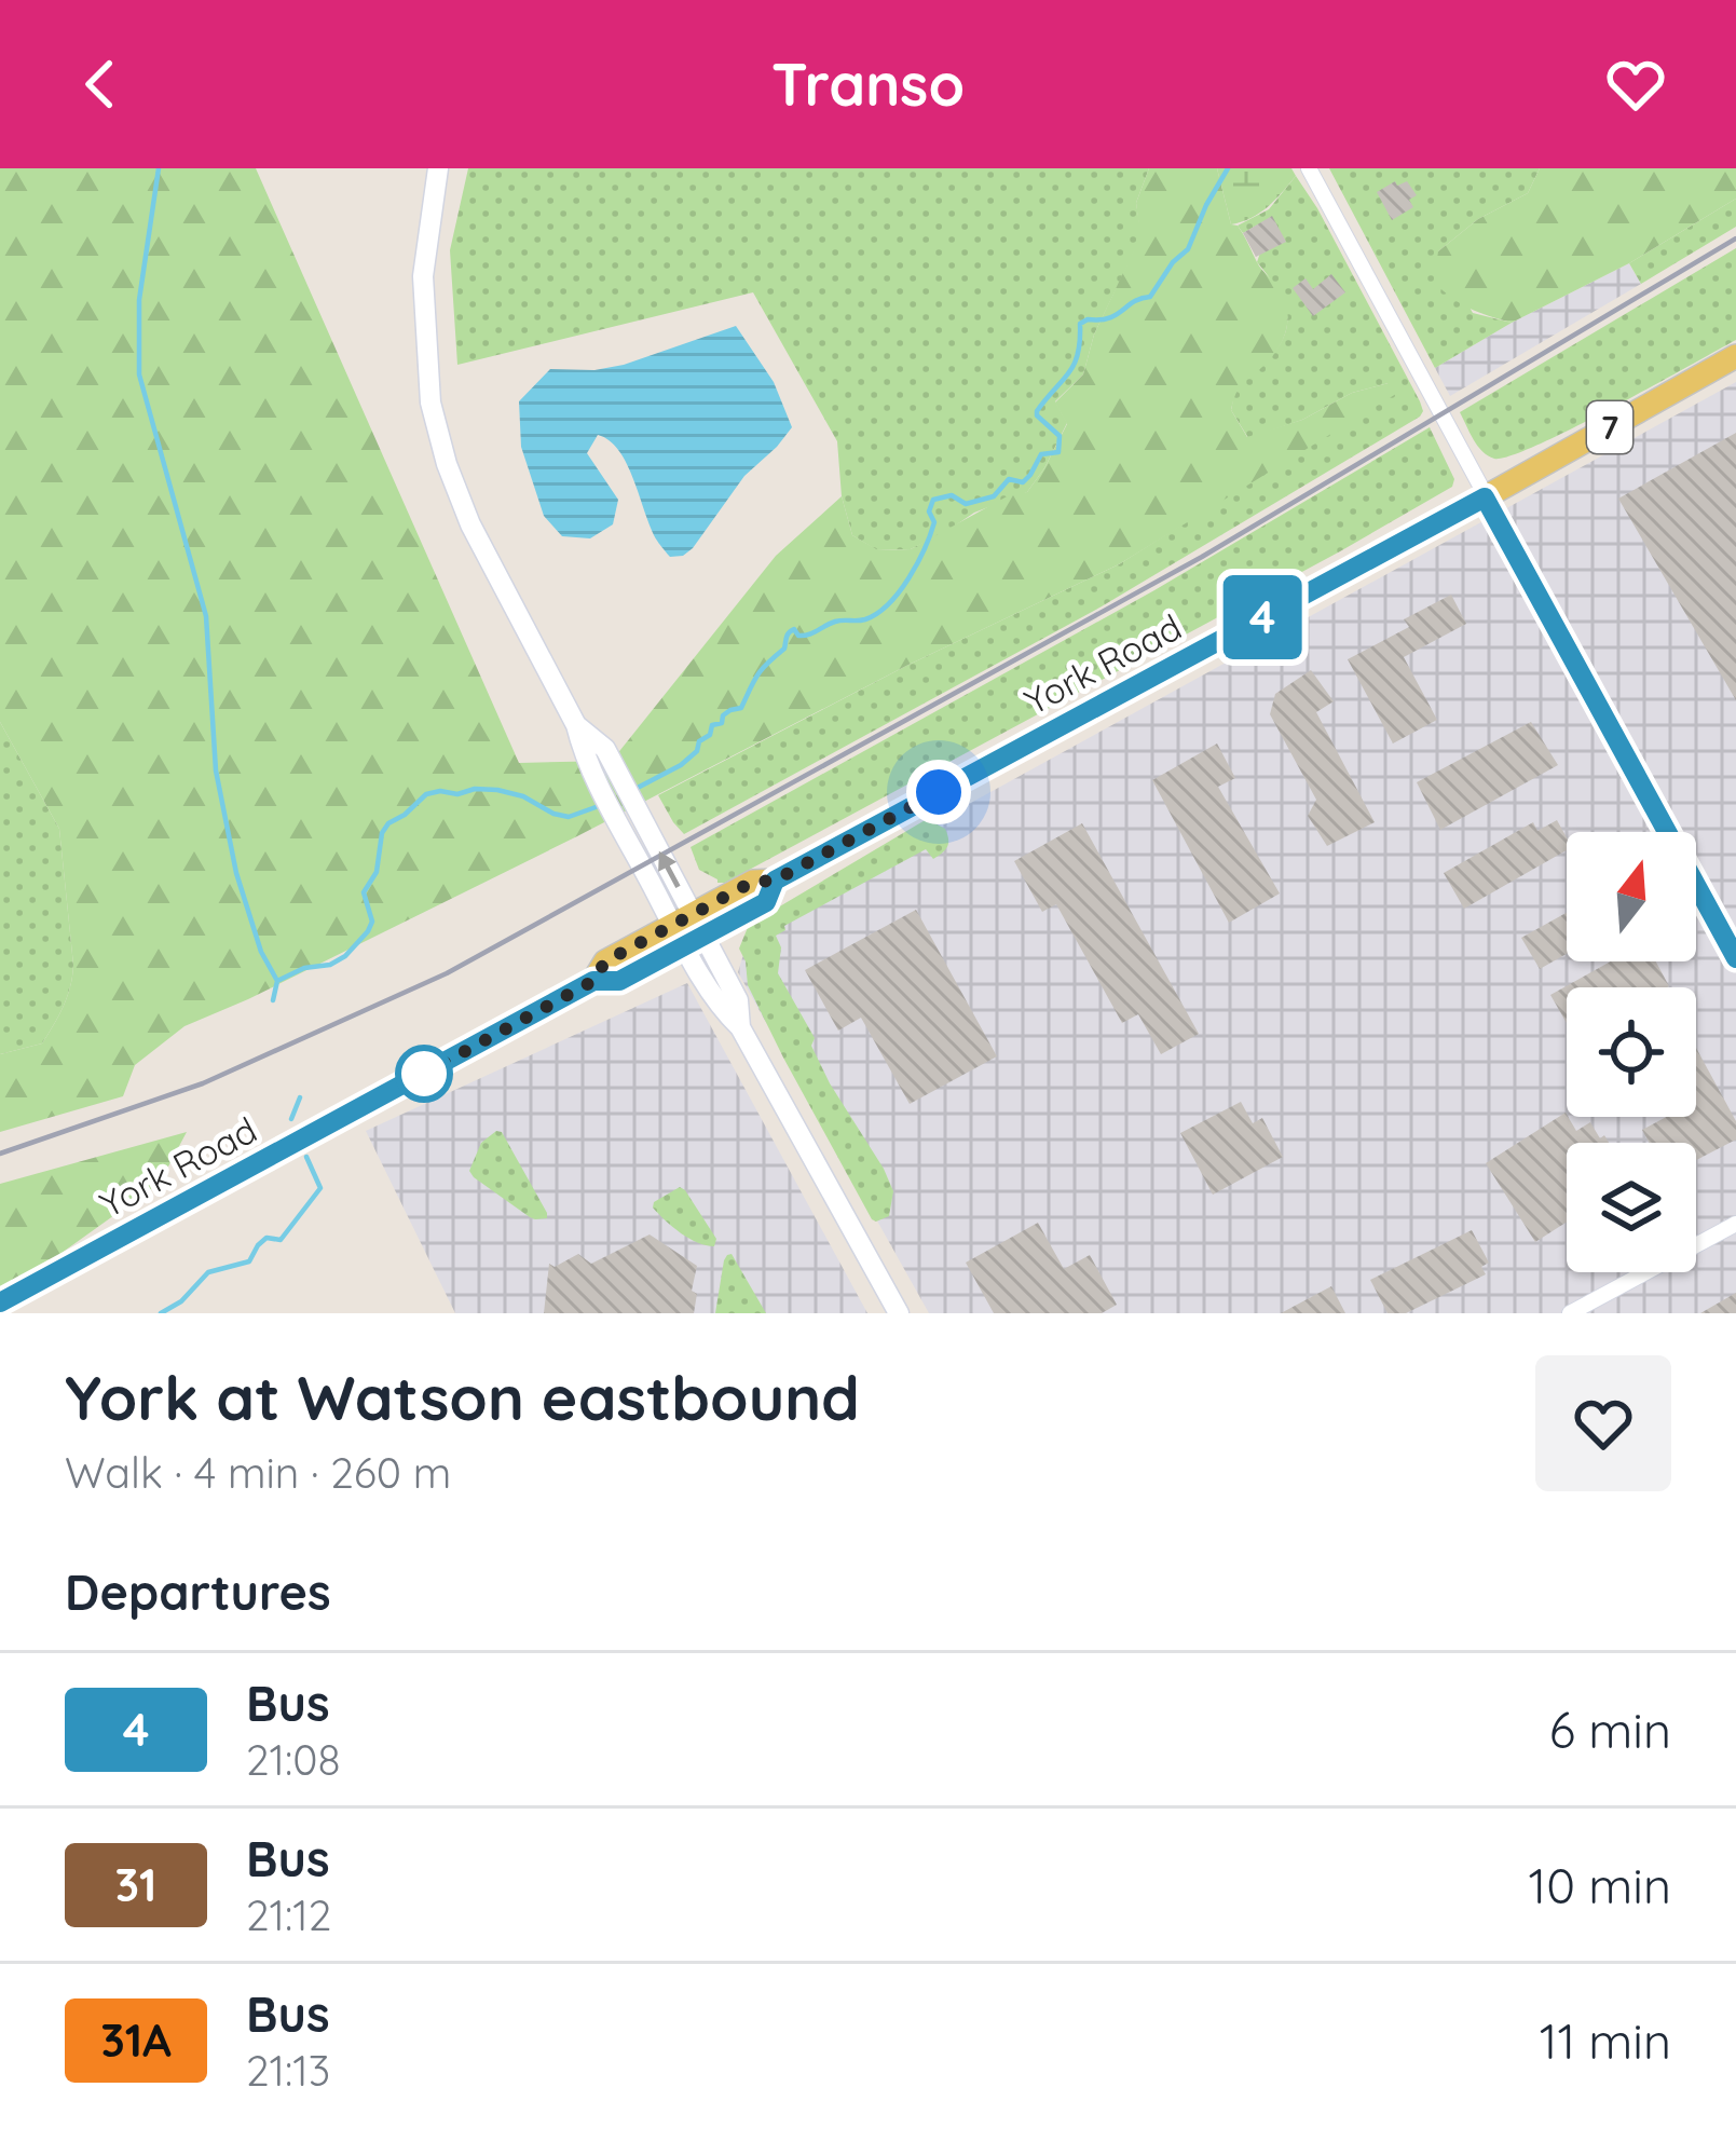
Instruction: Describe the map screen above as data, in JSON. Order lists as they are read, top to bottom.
{
  "streets": {
    "main road": ["7", "York Road"]
  },
  "lines": ["bus line 4"],
  "north": "top",
  "page": {
    "header": "Transo",
    "on_map": "4",
    "heading": [
      ["York at Watson eastbound", "Walk · 4 min · 260 m"],
      "Departures"
    ],
    "list": [
      {
        "mark": "4",
        "name": "Bus",
        "note": "21:08",
        "value": "6 min"
      },
      {
        "mark": "31",
        "name": "Bus",
        "note": "21:12",
        "value": "10 min"
      },
      {
        "mark": "31A",
        "name": "Bus",
        "note": "21:13",
        "value": "11 min"
      }
    ]
  }
}
